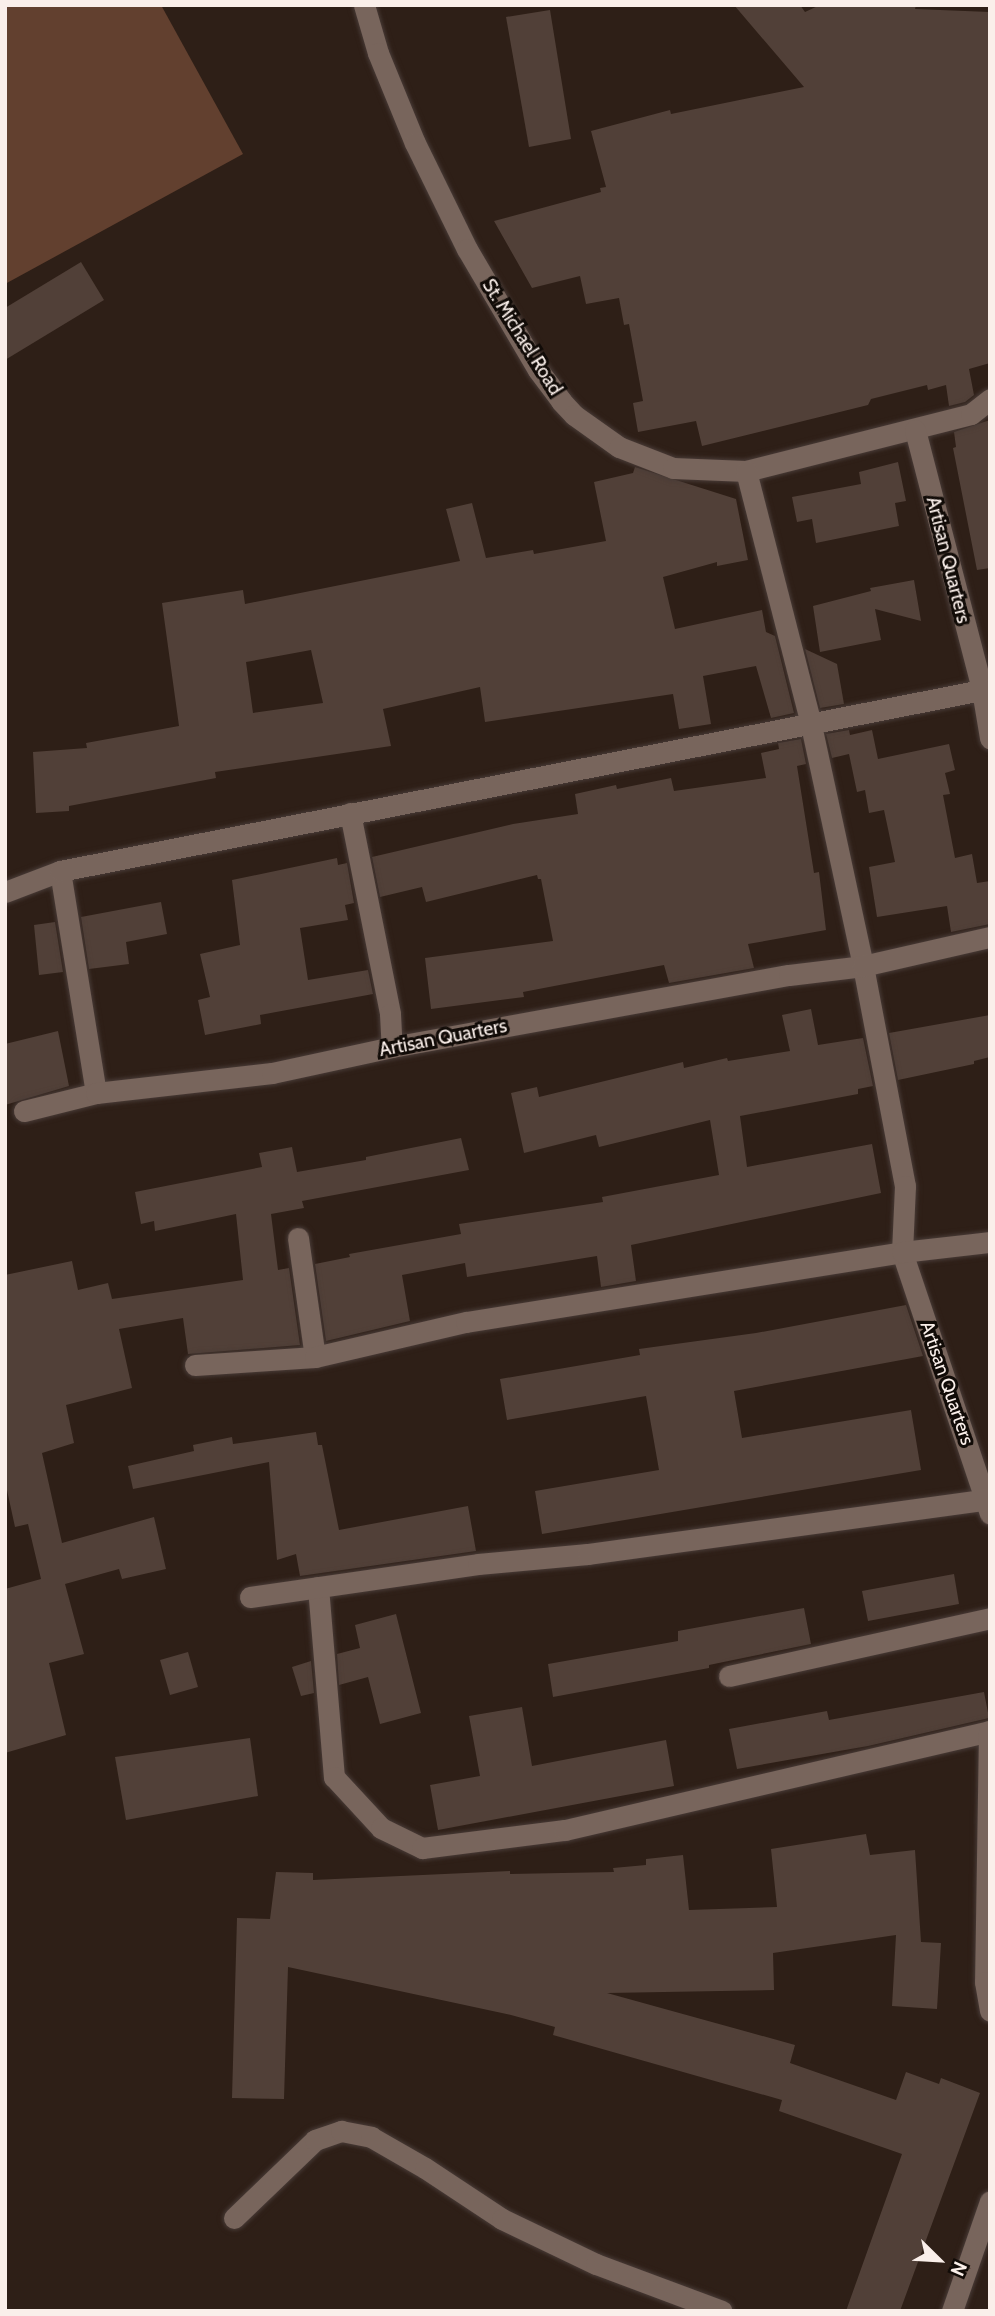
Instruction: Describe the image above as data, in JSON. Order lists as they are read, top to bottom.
{
  "streets": {
    "street": ["St. Michael Road", "Artisan Quarters"]
  },
  "crossings": [
    ["St. Michael Road", "Artisan Quarters"]
  ],
  "north": "bottom right"
}
